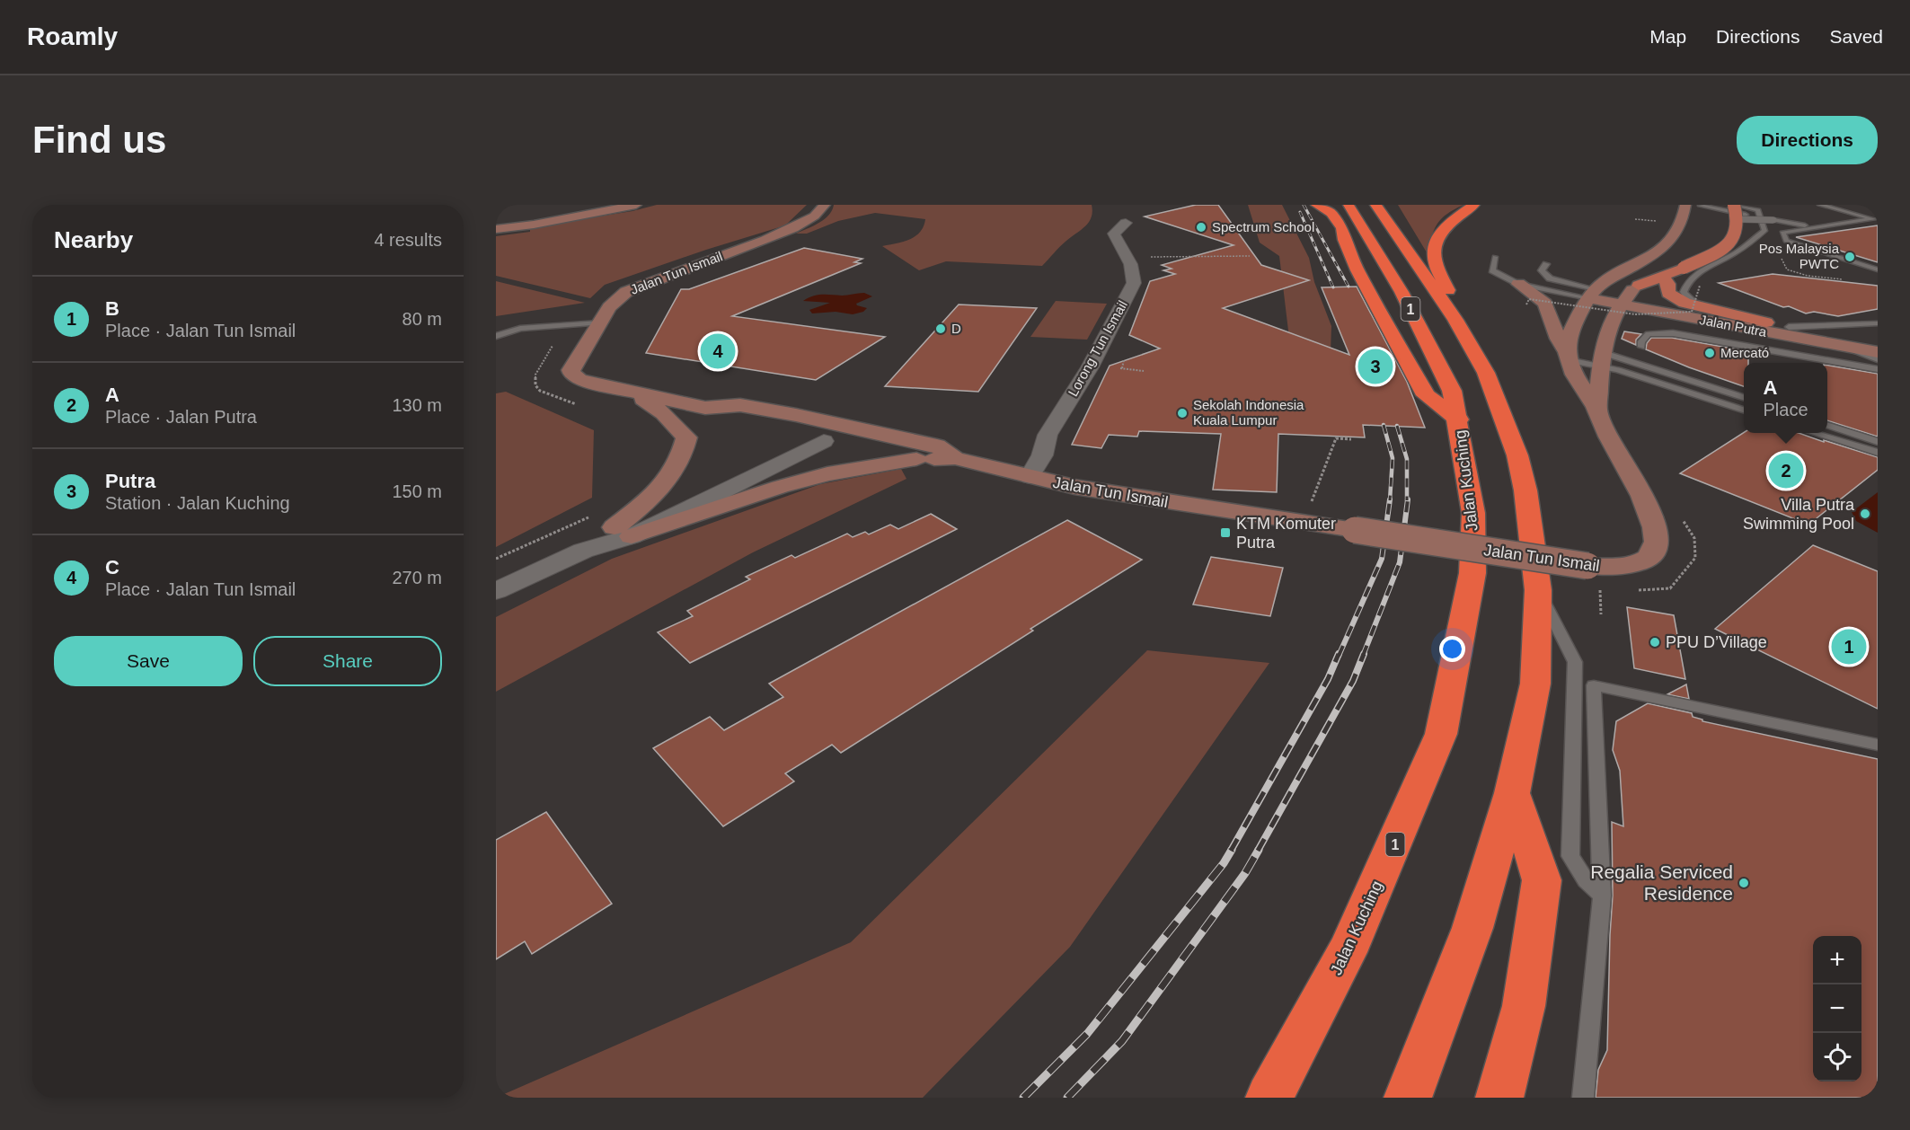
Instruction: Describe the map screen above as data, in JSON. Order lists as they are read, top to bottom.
{
  "streets": {
    "highway": ["1", "Jalan Kuching"],
    "street": ["Jalan Tun Ismail", "Jalan Putra", "Lorong Tun Ismail"]
  },
  "crossings": [
    ["Jalan Tun Ismail", "Jalan Putra"],
    ["Jalan Tun Ismail", "Lorong Tun Ismail"]
  ],
  "places": {
    "other": [
      "Spectrum School",
      "Pos Malaysia PWTC",
      "D",
      "Mercató",
      "Sekolah Indonesia Kuala Lumpur",
      "Villa Putra Swimming Pool",
      "PPU D’Village",
      "Regalia Serviced Residence"
    ],
    "transit": ["KTM Komuter Putra"]
  },
  "page": {
    "header": "Roamly",
    "nav": ["Map", "Directions", "Saved"],
    "buttons": [
      "Directions",
      ["Save", "Share"]
    ],
    "title": "Find us",
    "heading": ["Nearby", "4 results"],
    "list": [
      {
        "mark": "1",
        "name": "B",
        "note": "Place · Jalan Tun Ismail",
        "value": "80 m"
      },
      {
        "mark": "2",
        "name": "A",
        "note": "Place · Jalan Putra",
        "value": "130 m"
      },
      {
        "mark": "3",
        "name": "Putra",
        "note": "Station · Jalan Kuching",
        "value": "150 m"
      },
      {
        "mark": "4",
        "name": "C",
        "note": "Place · Jalan Tun Ismail",
        "value": "270 m"
      }
    ],
    "pins": [
      "4",
      "3",
      "2",
      "1"
    ],
    "popup": ["A", "Place"],
    "map_buttons": ["+", "−"]
  }
}
